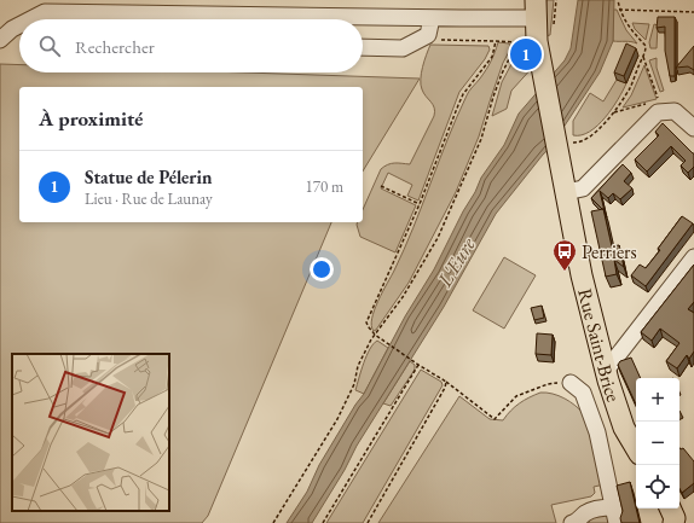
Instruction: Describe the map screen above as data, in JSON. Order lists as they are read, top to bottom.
{
  "streets": {
    "main road": ["Rue Saint-Brice"]
  },
  "water": ["L'Eure"],
  "places": {
    "bus stop": ["Perriers"]
  },
  "page": {
    "search": "Rechercher",
    "pins": "1",
    "heading": "À proximité",
    "list": [
      {
        "mark": "1",
        "name": "Statue de Pélerin",
        "note": "Lieu · Rue de Launay",
        "value": "170 m"
      }
    ],
    "map_buttons": ["+", "−"]
  }
}
